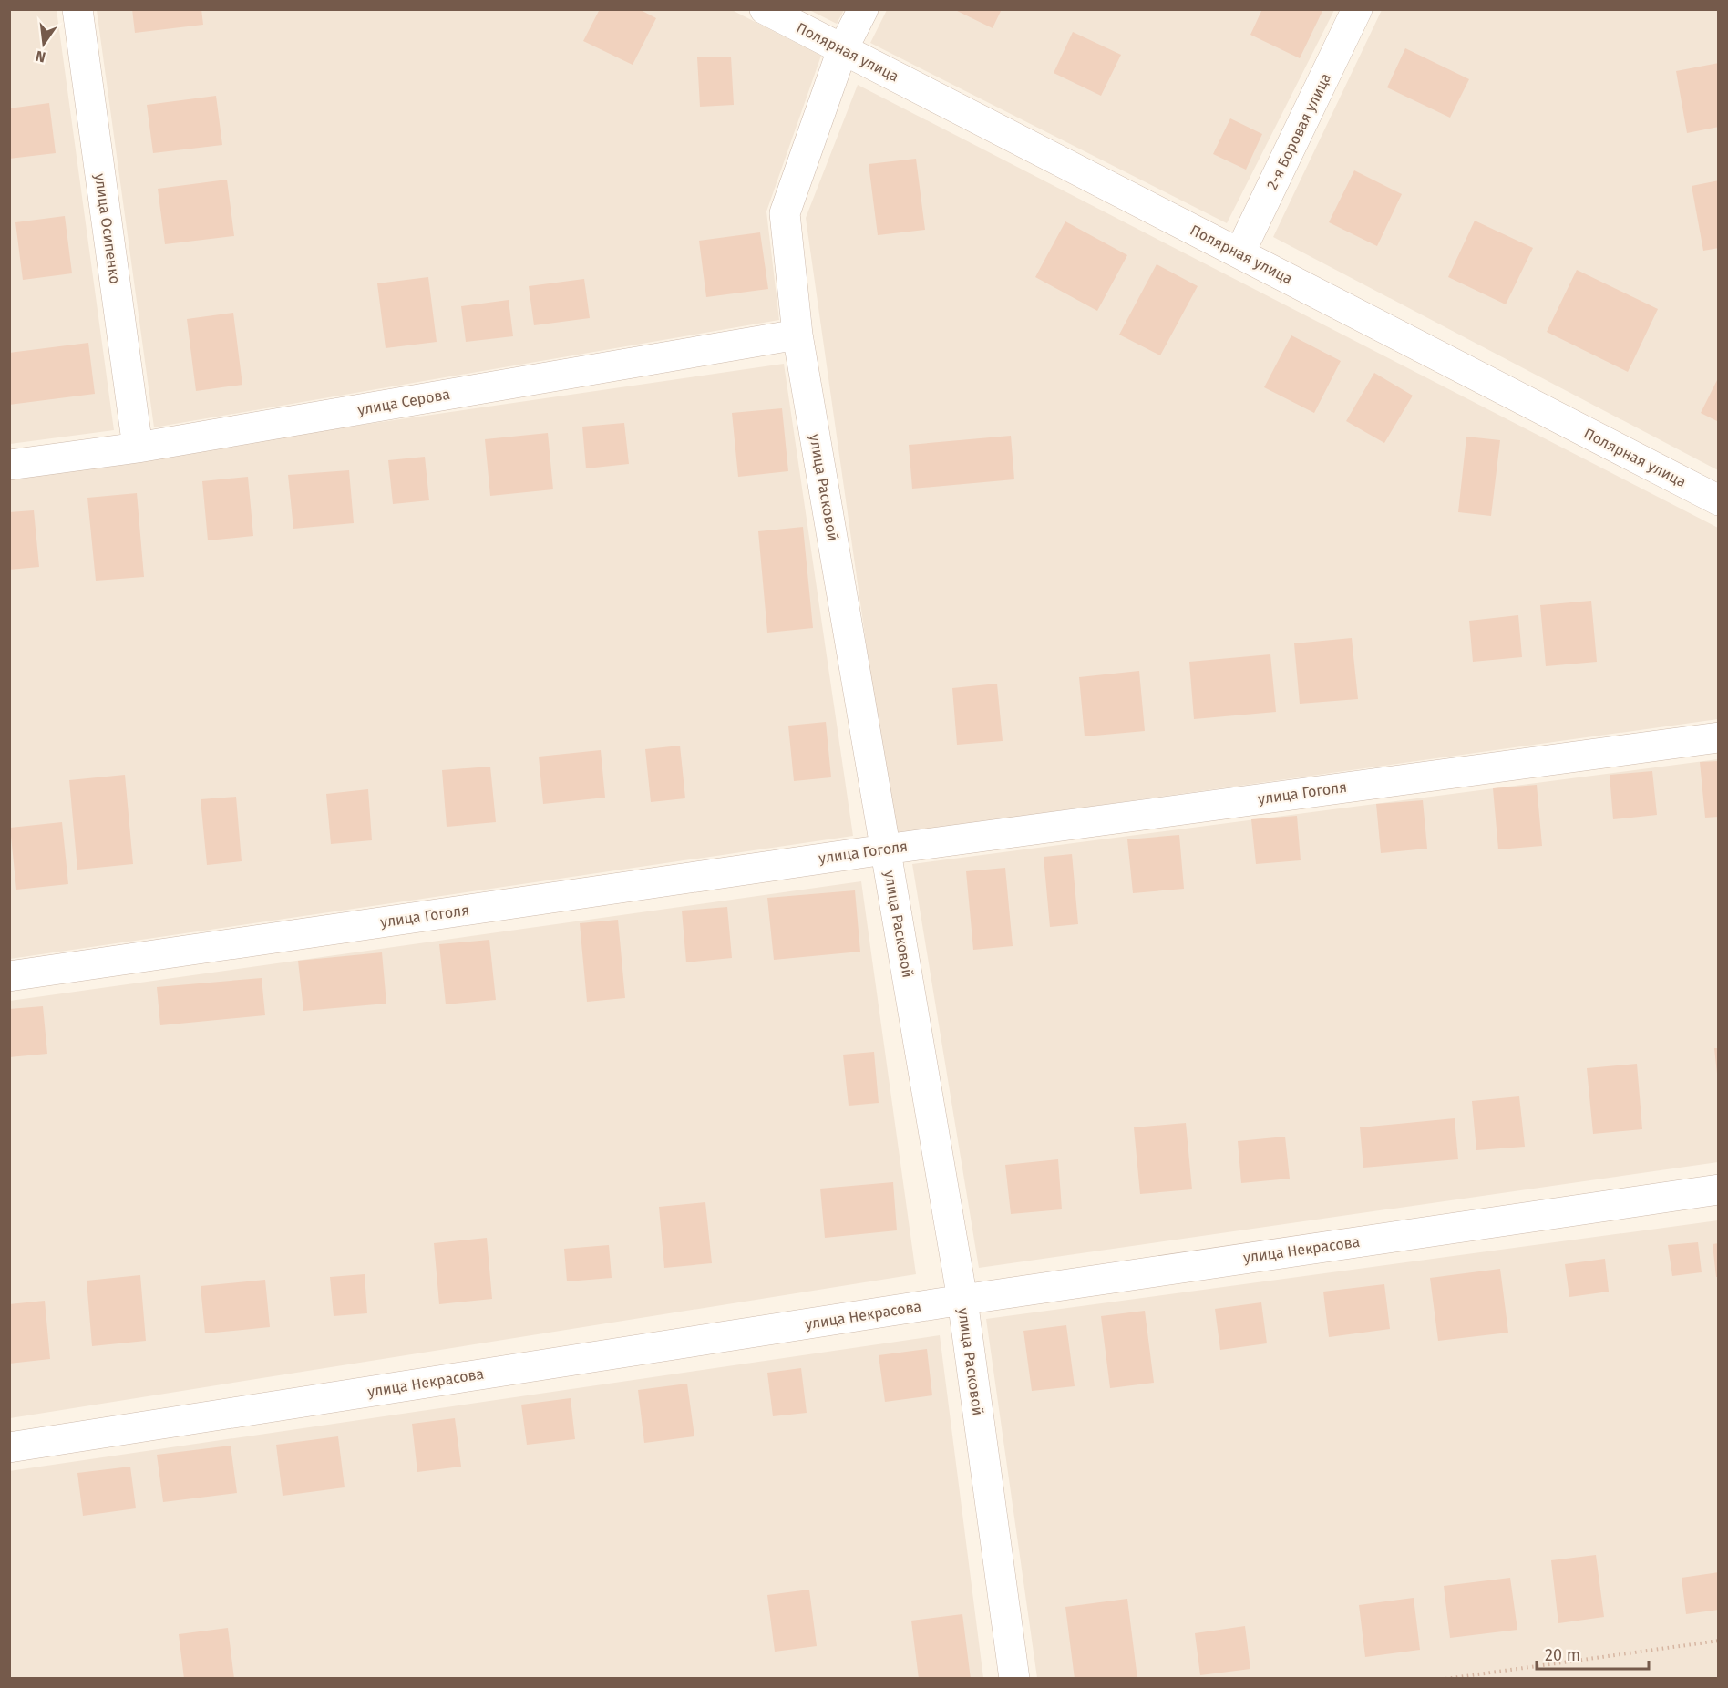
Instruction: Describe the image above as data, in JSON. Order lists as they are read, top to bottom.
{
  "streets": {
    "street": [
      "Полярная улица",
      "2-я Боровая улица",
      "улица Осипенко",
      "улица Серова",
      "улица Расковой",
      "улица Гоголя",
      "улица Некрасова"
    ]
  },
  "crossings": [
    ["Полярная улица", "2-я Боровая улица"],
    ["Полярная улица", "улица Расковой"],
    ["улица Осипенко", "улица Серова"],
    ["улица Серова", "улица Расковой"],
    ["улица Расковой", "улица Гоголя"],
    ["улица Расковой", "улица Некрасова"]
  ],
  "scale_bar": "20 m",
  "north": "bottom"
}
